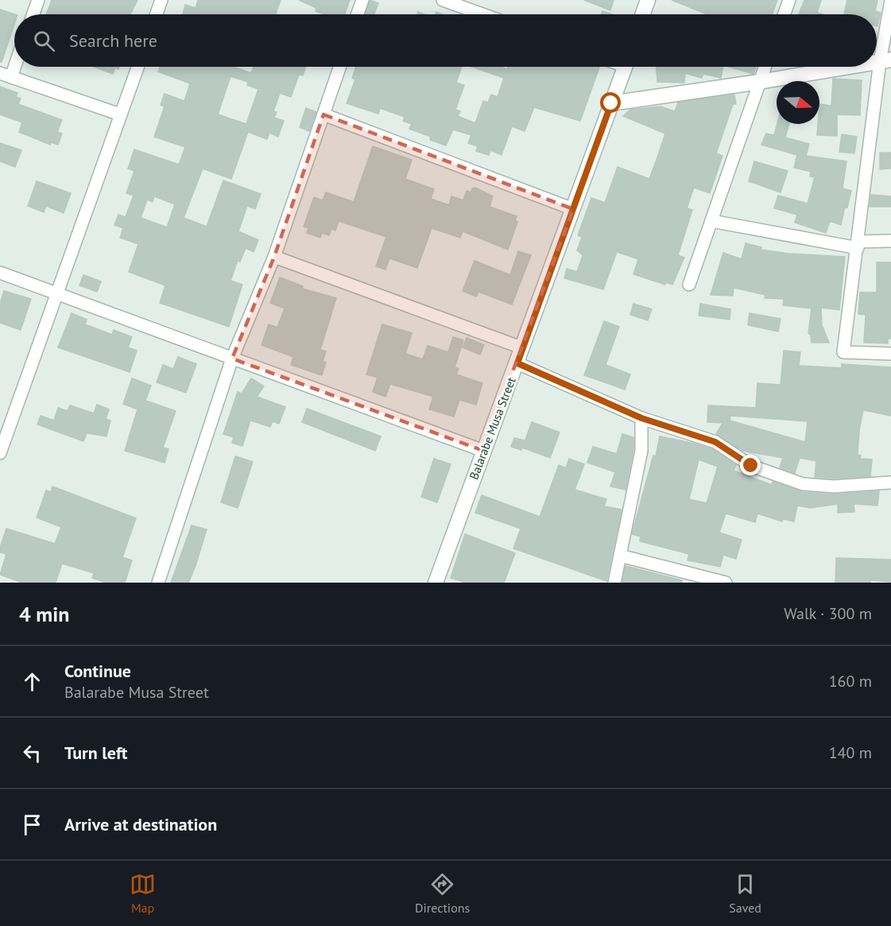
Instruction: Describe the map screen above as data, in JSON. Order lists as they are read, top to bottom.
{
  "streets": {
    "street": ["Balarabe Musa Street"]
  },
  "north": "right",
  "page": {
    "search": "Search here",
    "heading": ["4 min", "Walk · 300 m"],
    "list": [
      ["Continue", "Balarabe Musa Street", "160 m"],
      ["Turn left", "140 m"],
      "Arrive at destination"
    ],
    "nav": ["Map", "Directions", "Saved"]
  }
}
